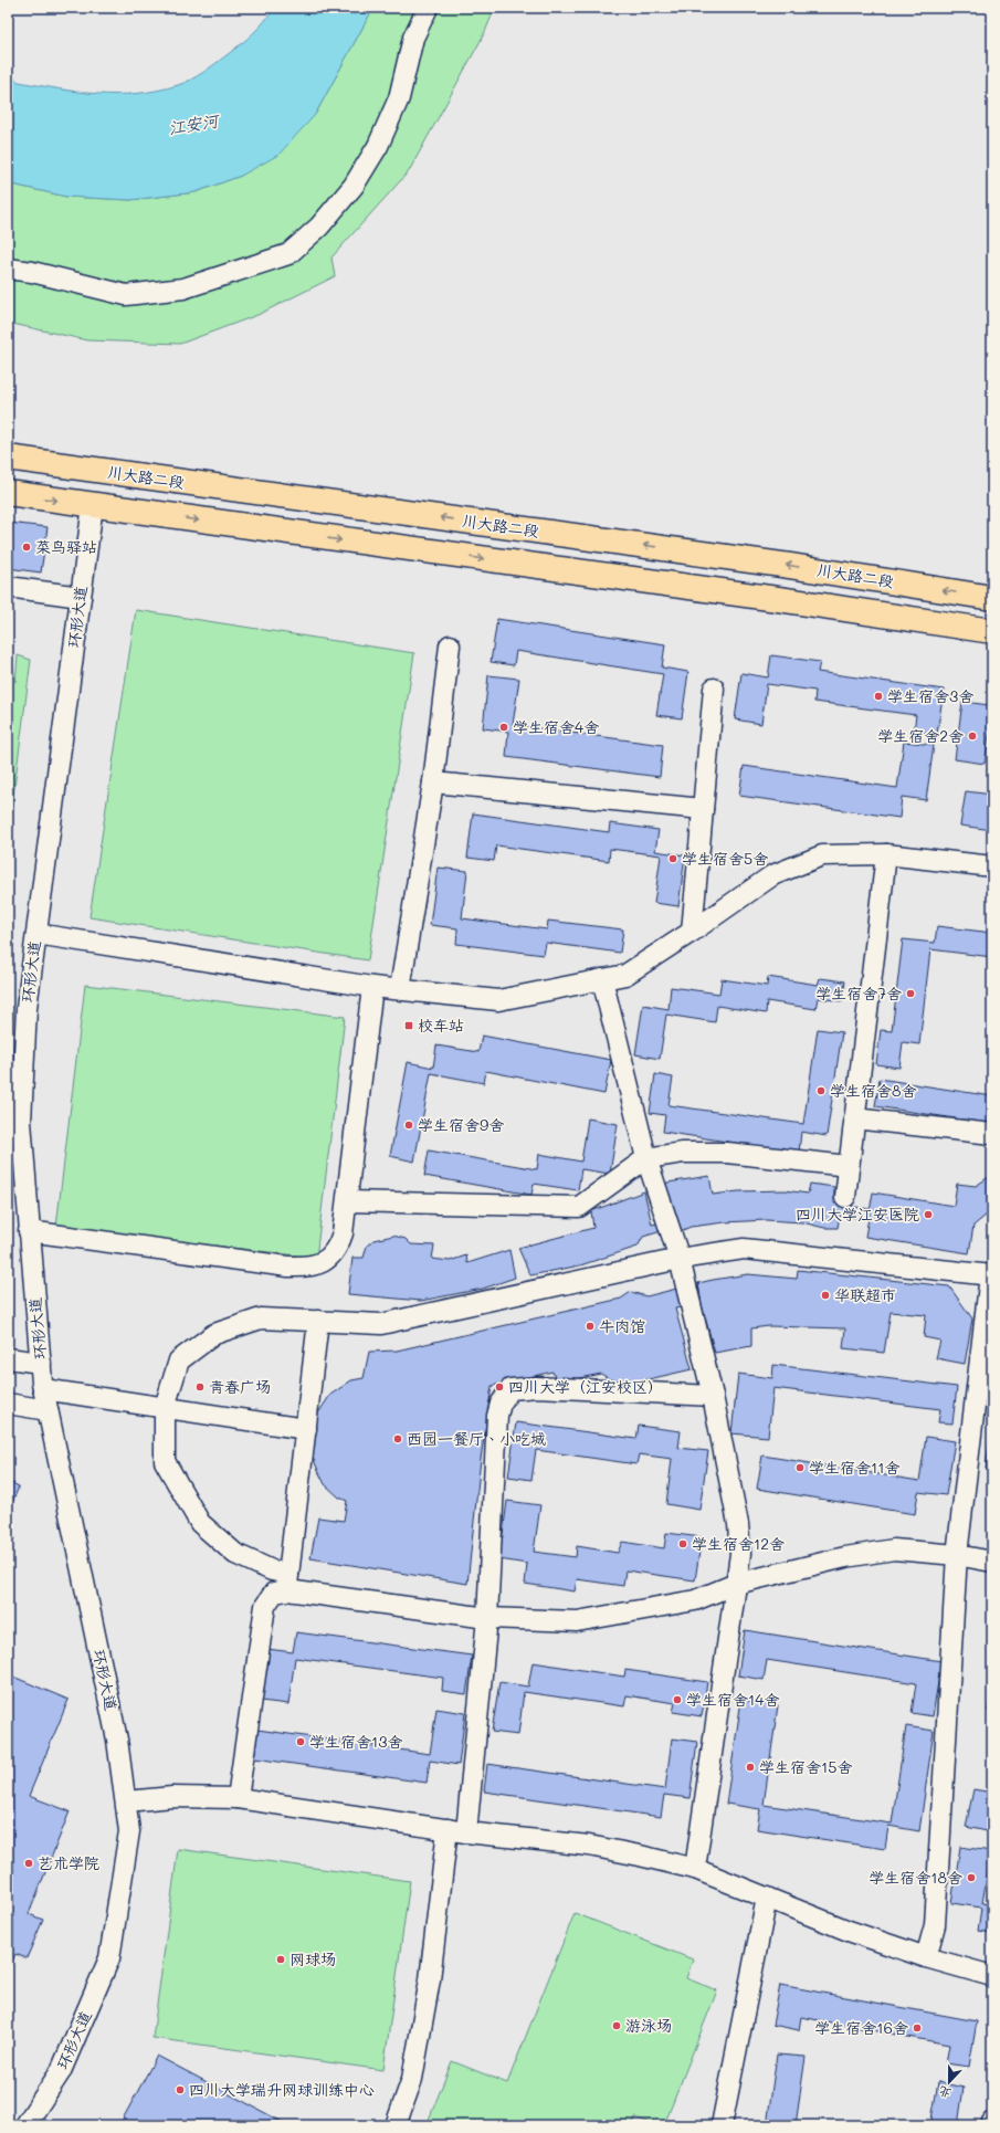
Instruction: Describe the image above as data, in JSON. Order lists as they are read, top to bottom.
{
  "streets": {
    "main road": ["川大路二段"],
    "street": ["环形大道"]
  },
  "water": ["江安河"],
  "places": {
    "other": [
      "菜鸟驿站",
      "学生宿舍3舍",
      "学生宿舍4舍",
      "学生宿舍2舍",
      "学生宿舍5舍",
      "学生宿舍7舍",
      "学生宿舍8舍",
      "学生宿舍9舍",
      "四川大学江安医院",
      "华联超市",
      "牛肉馆",
      "青春广场",
      "四川大学（江安校区）",
      "西园一餐厅、小吃城",
      "学生宿舍11舍",
      "学生宿舍12舍",
      "学生宿舍14舍",
      "学生宿舍13舍",
      "学生宿舍15舍",
      "艺术学院",
      "学生宿舍18舍",
      "网球场",
      "游泳场",
      "学生宿舍16舍",
      "四川大学瑞升网球训练中心"
    ],
    "transit": ["校车站"]
  },
  "north": "bottom"
}
